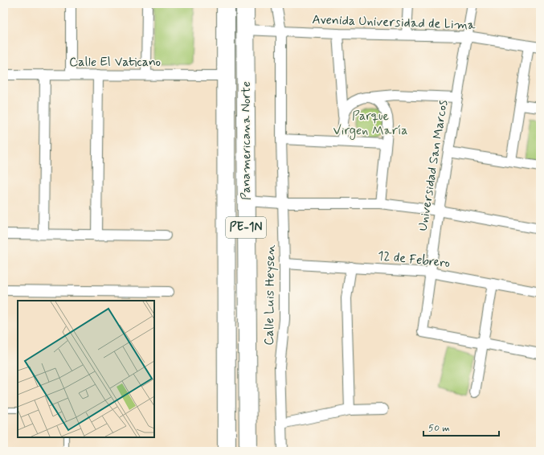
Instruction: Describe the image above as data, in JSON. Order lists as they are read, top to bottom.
{
  "streets": {
    "highway": ["Panamericana Norte", "PE-1N"],
    "street": [
      "Avenida Universidad de Lima",
      "Calle El Vaticano",
      "Universidad San Marcos",
      "12 de Febrero",
      "Calle Luis Heysen"
    ]
  },
  "crossings": [
    ["Avenida Universidad de Lima", "Panamericana Norte"],
    ["Avenida Universidad de Lima", "Universidad San Marcos"],
    ["Avenida Universidad de Lima", "Calle Luis Heysen"],
    ["Calle El Vaticano", "Panamericana Norte"],
    ["Universidad San Marcos", "12 de Febrero"],
    ["12 de Febrero", "Calle Luis Heysen"]
  ],
  "parks": ["Parque Virgen María"],
  "scale_bar": "50 m"
}
